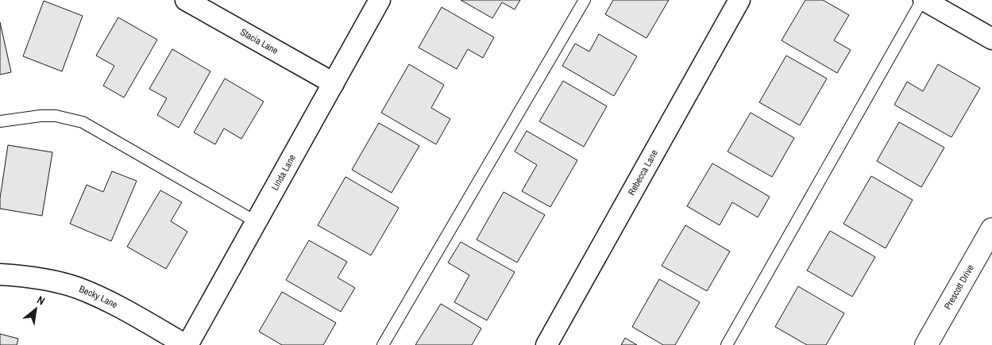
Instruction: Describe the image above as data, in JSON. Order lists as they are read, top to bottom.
{
  "streets": {
    "street": [
      "Stacia Lane",
      "Linda Lane",
      "Rebecca Lane",
      "Prescott Drive",
      "Becky Lane"
    ]
  },
  "crossings": [
    ["Stacia Lane", "Linda Lane"],
    ["Linda Lane", "Becky Lane"]
  ],
  "north": "top right"
}
